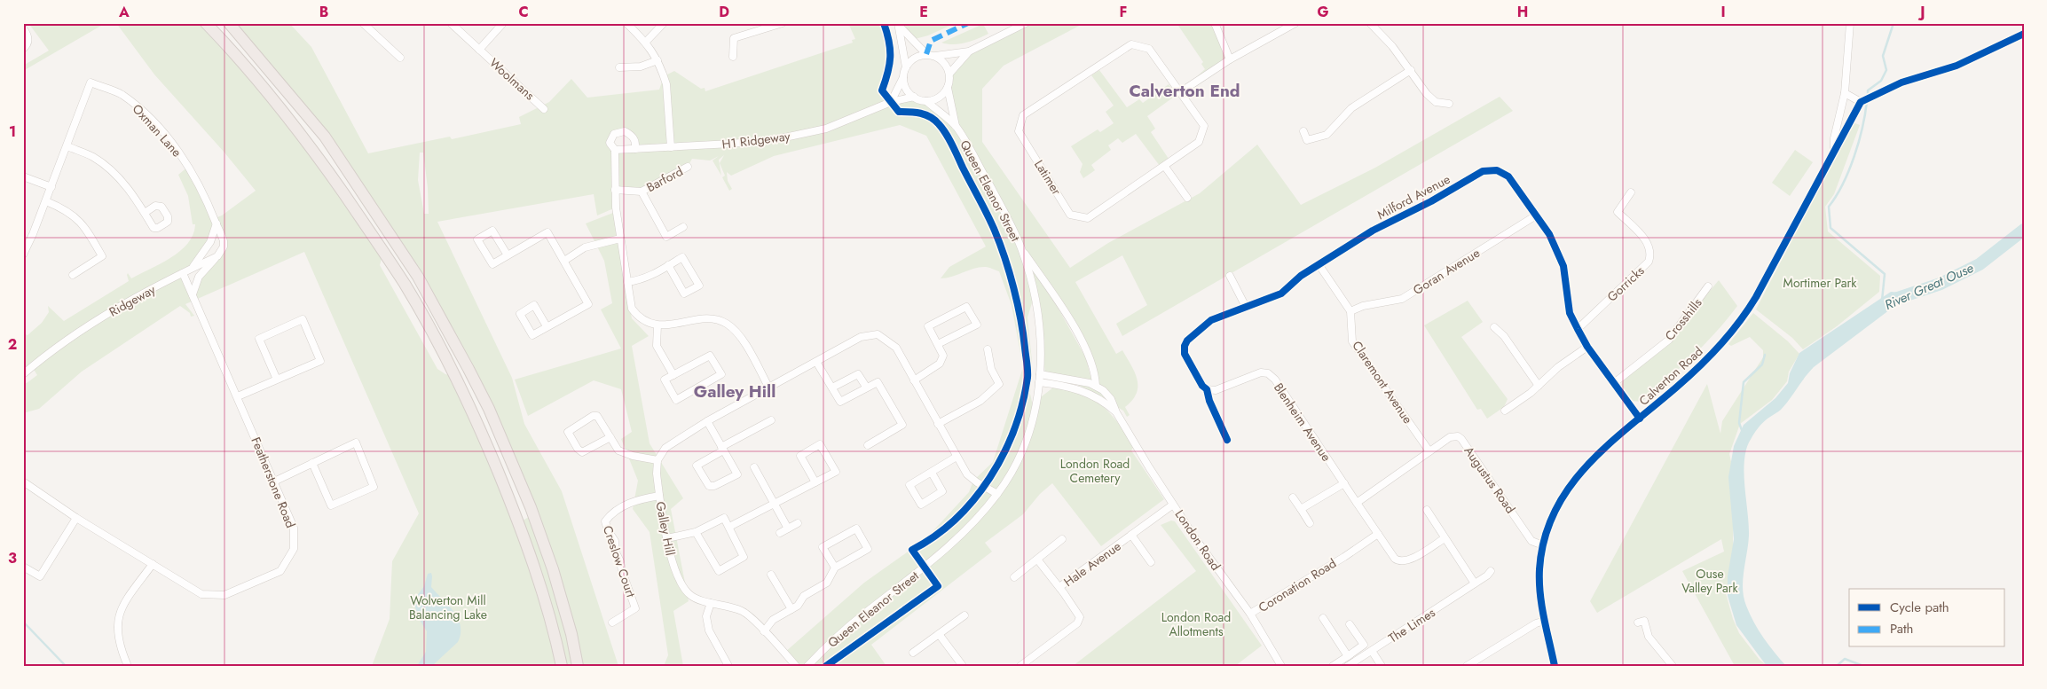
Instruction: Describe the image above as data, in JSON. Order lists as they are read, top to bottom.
{
  "streets": {
    "street": [
      "Woolmans",
      "Oxman Lane",
      "H1 Ridgeway",
      "Latimer",
      "Barford",
      "Queen Eleanor Street",
      "Milford Avenue",
      "Goran Avenue",
      "Gorricks",
      "Ridgeway",
      "Crosshills",
      "Calverton Road",
      "Claremont Avenue",
      "Blenheim Avenue",
      "Augustus Road",
      "Featherstone Road",
      "Galley Hill",
      "London Road",
      "Creslow Court",
      "Hale Avenue",
      "Coronation Road",
      "The Limes"
    ]
  },
  "crossings": [
    ["H1 Ridgeway", "Queen Eleanor Street"],
    ["Queen Eleanor Street", "London Road"],
    ["Milford Avenue", "Goran Avenue"],
    ["Milford Avenue", "Gorricks"],
    ["Milford Avenue", "Crosshills"],
    ["Milford Avenue", "Calverton Road"],
    ["Milford Avenue", "Blenheim Avenue"],
    ["Goran Avenue", "Claremont Avenue"],
    ["Ridgeway", "Featherstone Road"],
    ["Calverton Road", "Augustus Road"],
    ["Claremont Avenue", "Augustus Road"],
    ["Blenheim Avenue", "Augustus Road"],
    ["Blenheim Avenue", "Coronation Road"],
    ["Galley Hill", "Creslow Court"],
    ["London Road", "Hale Avenue"],
    ["London Road", "Coronation Road"]
  ],
  "districts": ["Calverton End", "Galley Hill"],
  "water": ["River Great Ouse"],
  "parks": [
    "Mortimer Park",
    "London Road Cemetery",
    "Ouse Valley Park",
    "Wolverton Mill Balancing Lake",
    "London Road Allotments"
  ],
  "legend": ["Cycle path", "Path"],
  "grid": {
    "columns": [
      "A",
      "B",
      "C",
      "D",
      "E",
      "F",
      "G",
      "H",
      "I",
      "J"
    ],
    "rows": ["1", "2", "3"]
  }
}
